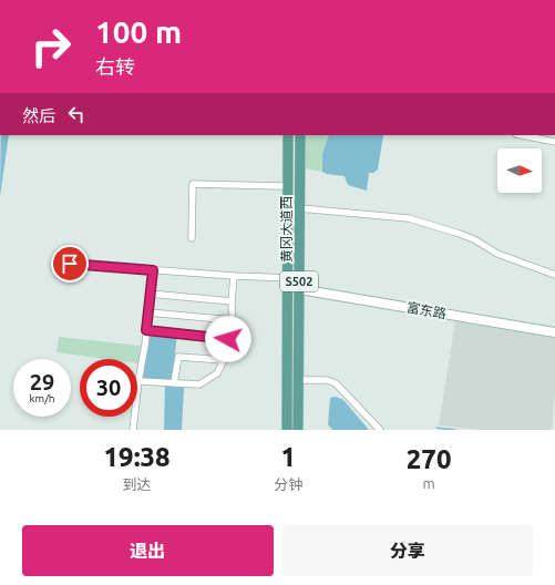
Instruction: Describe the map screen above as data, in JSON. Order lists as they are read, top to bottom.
{
  "streets": {
    "main road": ["黄冈大道西", "S502"],
    "street": ["富东路"]
  },
  "crossings": [
    ["黄冈大道西", "富东路"]
  ],
  "north": "right",
  "page": {
    "turn": ["100 m", "右转"],
    "then": "然后",
    "speed": "29 km/h",
    "limit": "30",
    "eta": [
      "19:38",
      "到达",
      "1",
      "分钟",
      "270",
      "m"
    ],
    "buttons": ["退出", "分享"]
  }
}
